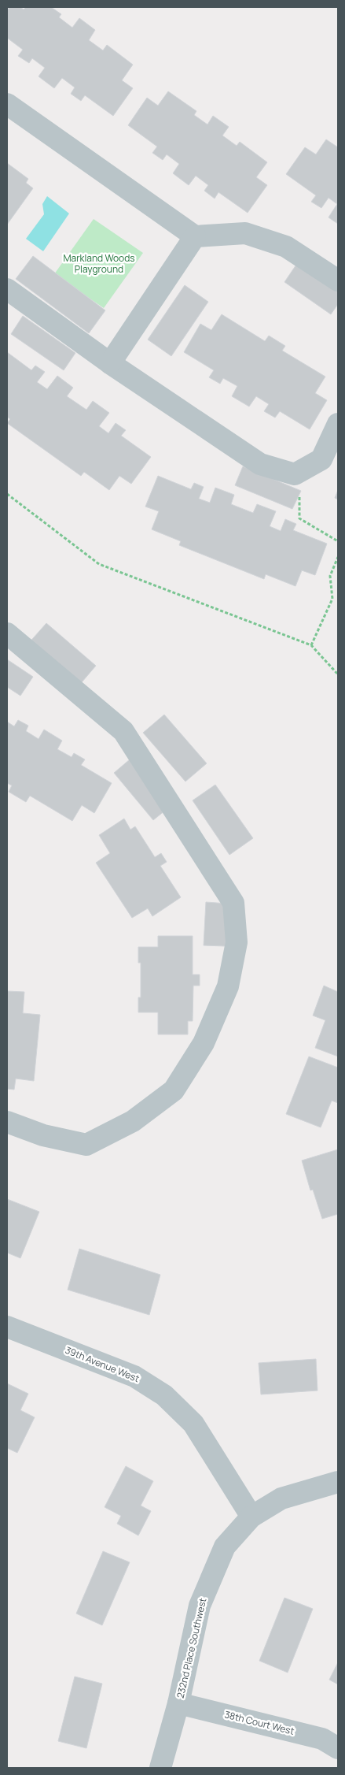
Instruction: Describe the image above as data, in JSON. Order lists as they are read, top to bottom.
{
  "streets": {
    "street": ["39th Avenue West", "232nd Place Southwest", "38th Court West"]
  },
  "crossings": [
    ["39th Avenue West", "232nd Place Southwest"],
    ["232nd Place Southwest", "38th Court West"]
  ],
  "parks": ["Markland Woods Playground"]
}
